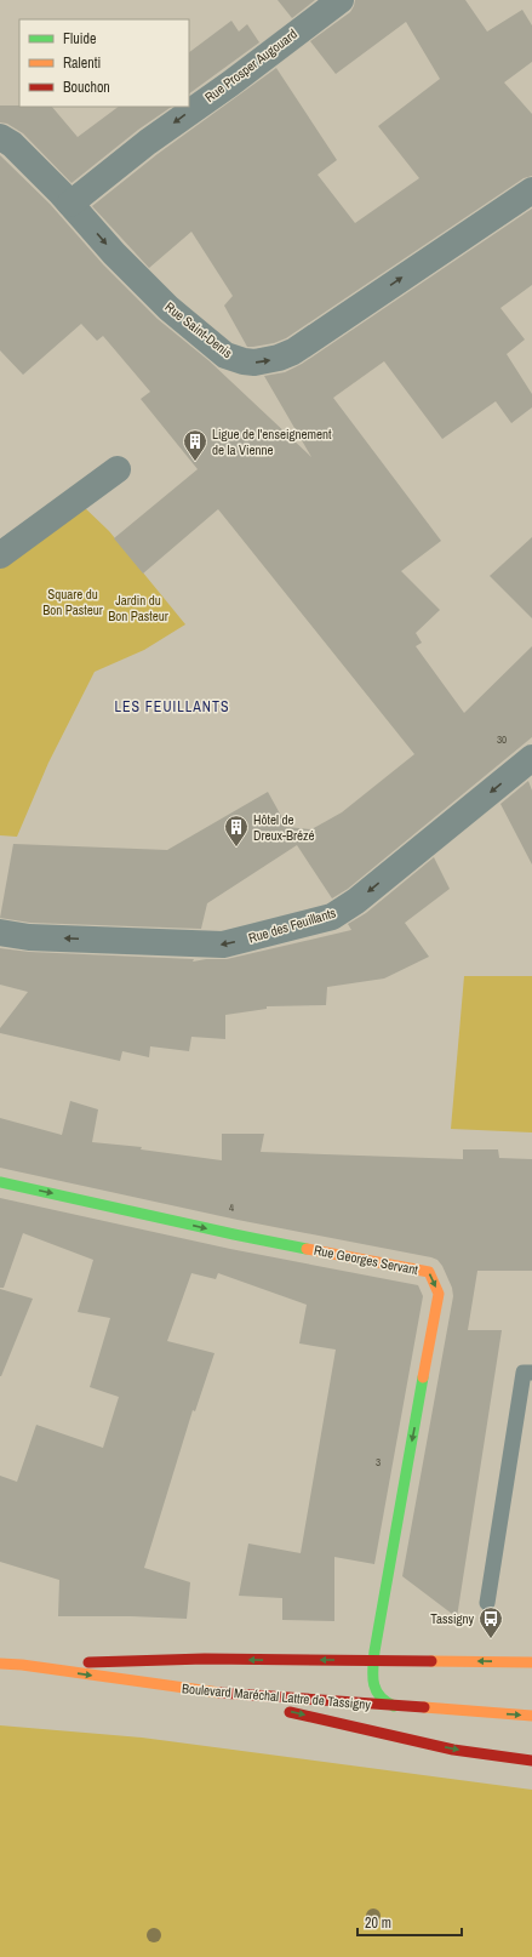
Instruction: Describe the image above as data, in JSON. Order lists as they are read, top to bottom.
{
  "streets": {
    "main road": ["Rue Georges Servant", "Boulevard Maréchal Lattre de Tassigny"],
    "street": ["Rue Prosper Augouard", "Rue Saint-Denis", "Rue des Feuillants"]
  },
  "crossings": [
    ["Rue Prosper Augouard", "Rue Saint-Denis"],
    ["Rue Georges Servant", "Boulevard Maréchal Lattre de Tassigny"]
  ],
  "one_way": ["Rue Prosper Augouard", "Rue Saint-Denis", "Rue des Feuillants"],
  "districts": ["LES FEUILLANTS"],
  "parks": ["Square du Bon Pasteur", "Jardin du Bon Pasteur"],
  "places": {
    "building": ["Ligue de l'enseignement de la Vienne", "Hôtel de Dreux-Brézé"],
    "bus stop": ["Tassigny"]
  },
  "house_numbers": ["30", "4", "3"],
  "legend": ["Fluide", "Ralenti", "Bouchon"],
  "scale_bar": "20 m"
}
